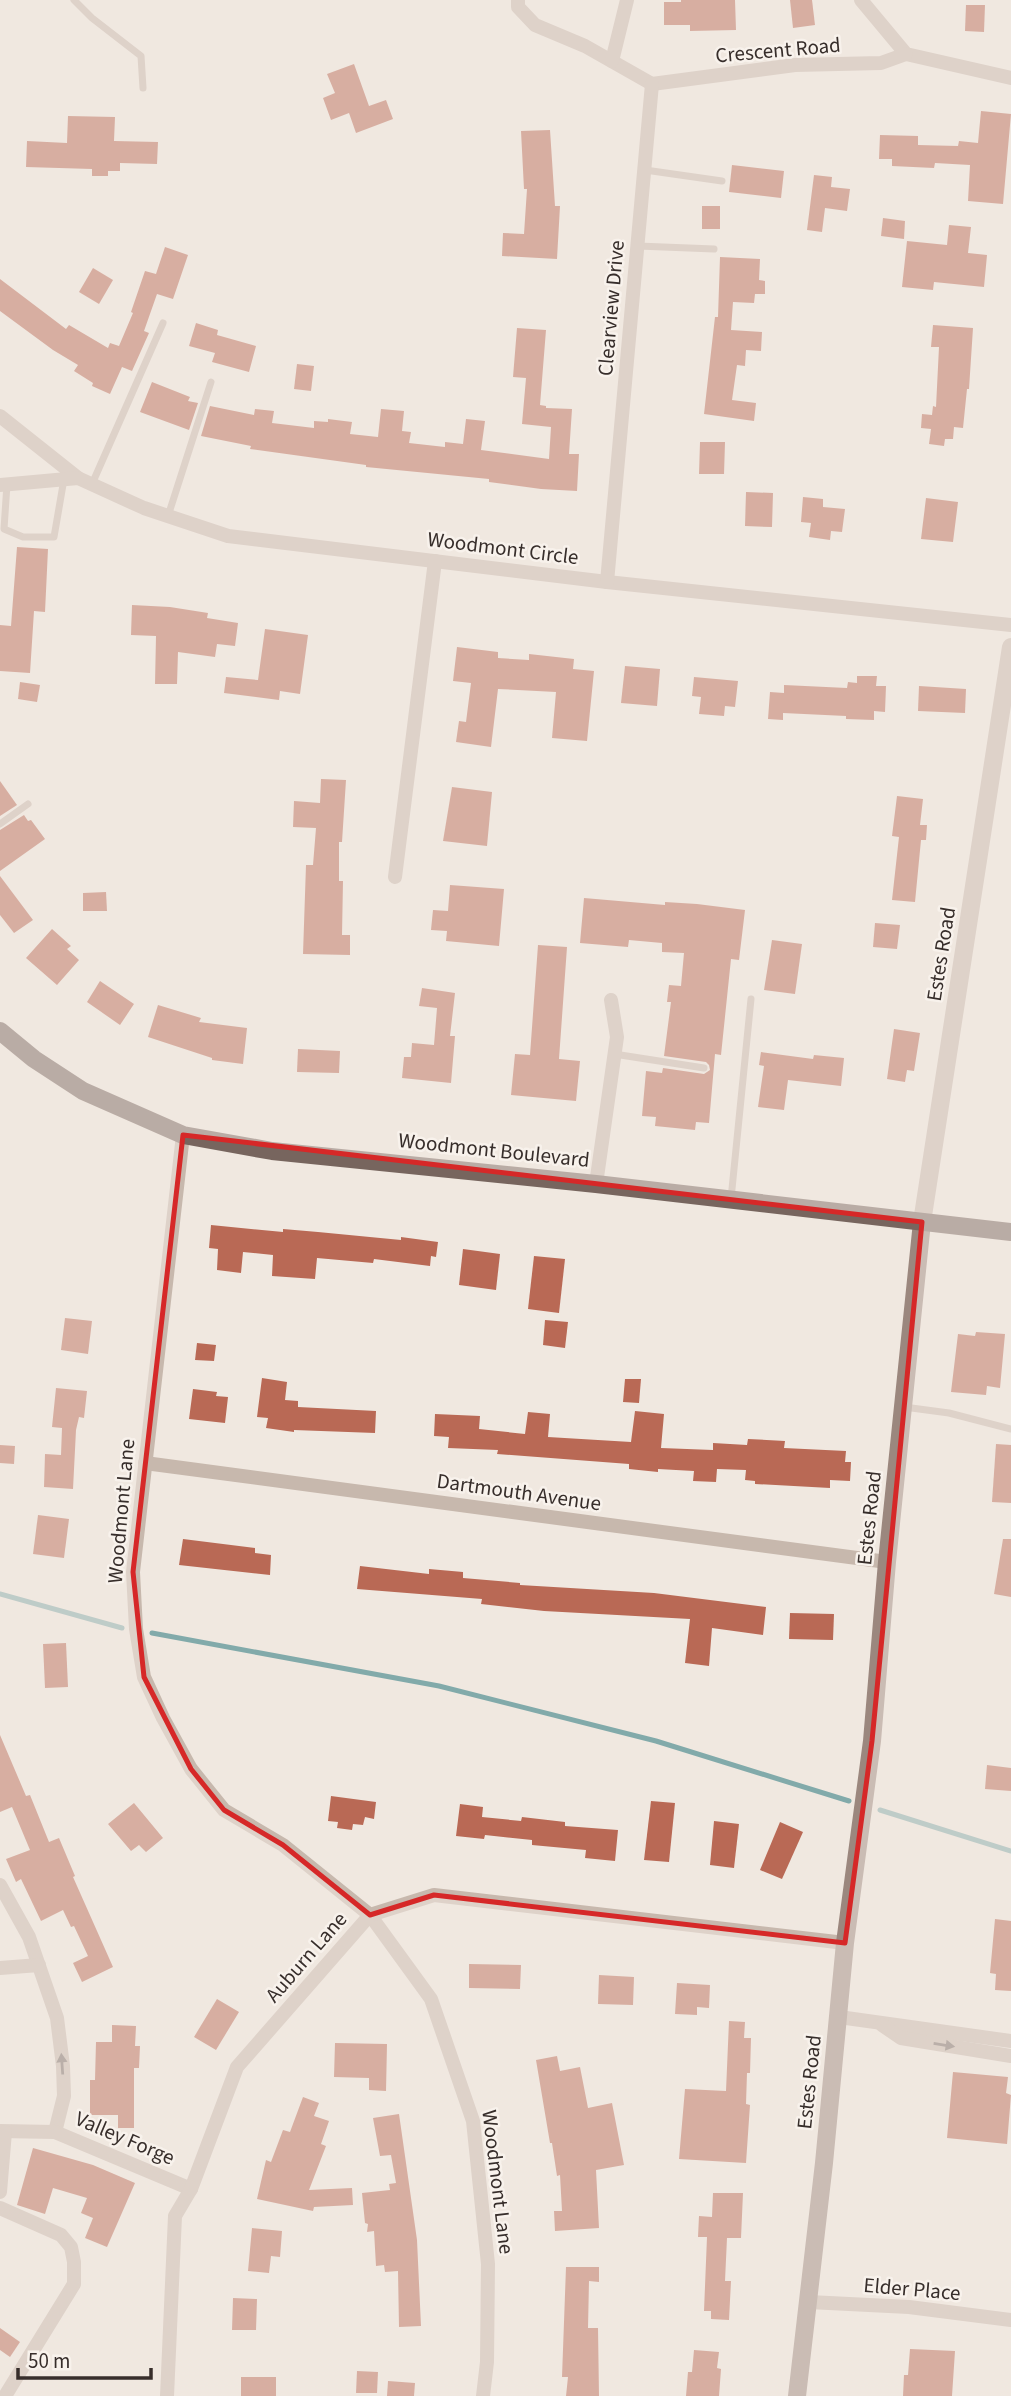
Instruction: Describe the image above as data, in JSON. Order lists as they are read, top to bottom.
{
  "streets": {
    "main road": ["Estes Road", "Woodmont Boulevard"],
    "street": [
      "Crescent Road",
      "Clearview Drive",
      "Woodmont Circle",
      "Dartmouth Avenue",
      "Woodmont Lane",
      "Auburn Lane",
      "Valley Forge",
      "Elder Place"
    ]
  },
  "crossings": [
    ["Crescent Road", "Clearview Drive"],
    ["Clearview Drive", "Woodmont Circle"],
    ["Estes Road", "Woodmont Boulevard"],
    ["Estes Road", "Dartmouth Avenue"],
    ["Estes Road", "Auburn Lane"],
    ["Estes Road", "Elder Place"],
    ["Woodmont Boulevard", "Woodmont Lane"],
    ["Dartmouth Avenue", "Woodmont Lane"],
    ["Woodmont Lane", "Auburn Lane"],
    ["Auburn Lane", "Valley Forge"]
  ],
  "scale_bar": "50 m"
}
